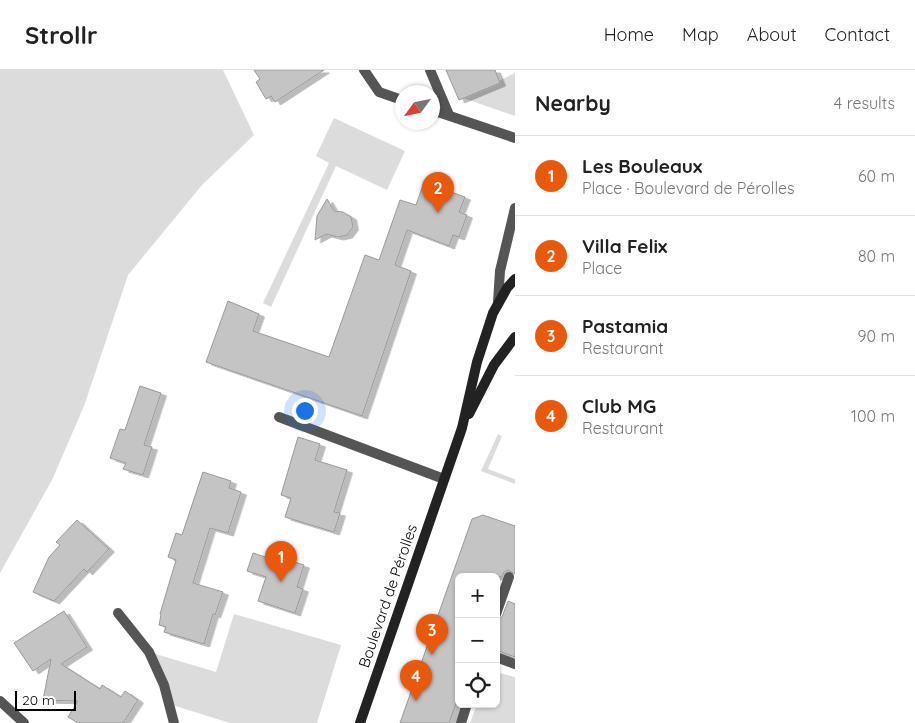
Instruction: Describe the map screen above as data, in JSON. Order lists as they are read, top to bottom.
{
  "streets": {
    "main road": ["Boulevard de Pérolles"]
  },
  "scale_bar": "20 m",
  "north": "bottom left",
  "page": {
    "header": "Strollr",
    "nav": [
      "Home",
      "Map",
      "About",
      "Contact"
    ],
    "heading": ["Nearby", "4 results"],
    "list": [
      {
        "mark": "1",
        "name": "Les Bouleaux",
        "note": "Place · Boulevard de Pérolles",
        "value": "60 m"
      },
      {
        "mark": "2",
        "name": "Villa Felix",
        "note": "Place",
        "value": "80 m"
      },
      {
        "mark": "3",
        "name": "Pastamia",
        "note": "Restaurant",
        "value": "90 m"
      },
      {
        "mark": "4",
        "name": "Club MG",
        "note": "Restaurant",
        "value": "100 m"
      }
    ],
    "pins": [
      "2",
      "1",
      "3",
      "4"
    ],
    "map_buttons": ["+", "−"],
    "scale": "20 m"
  }
}
